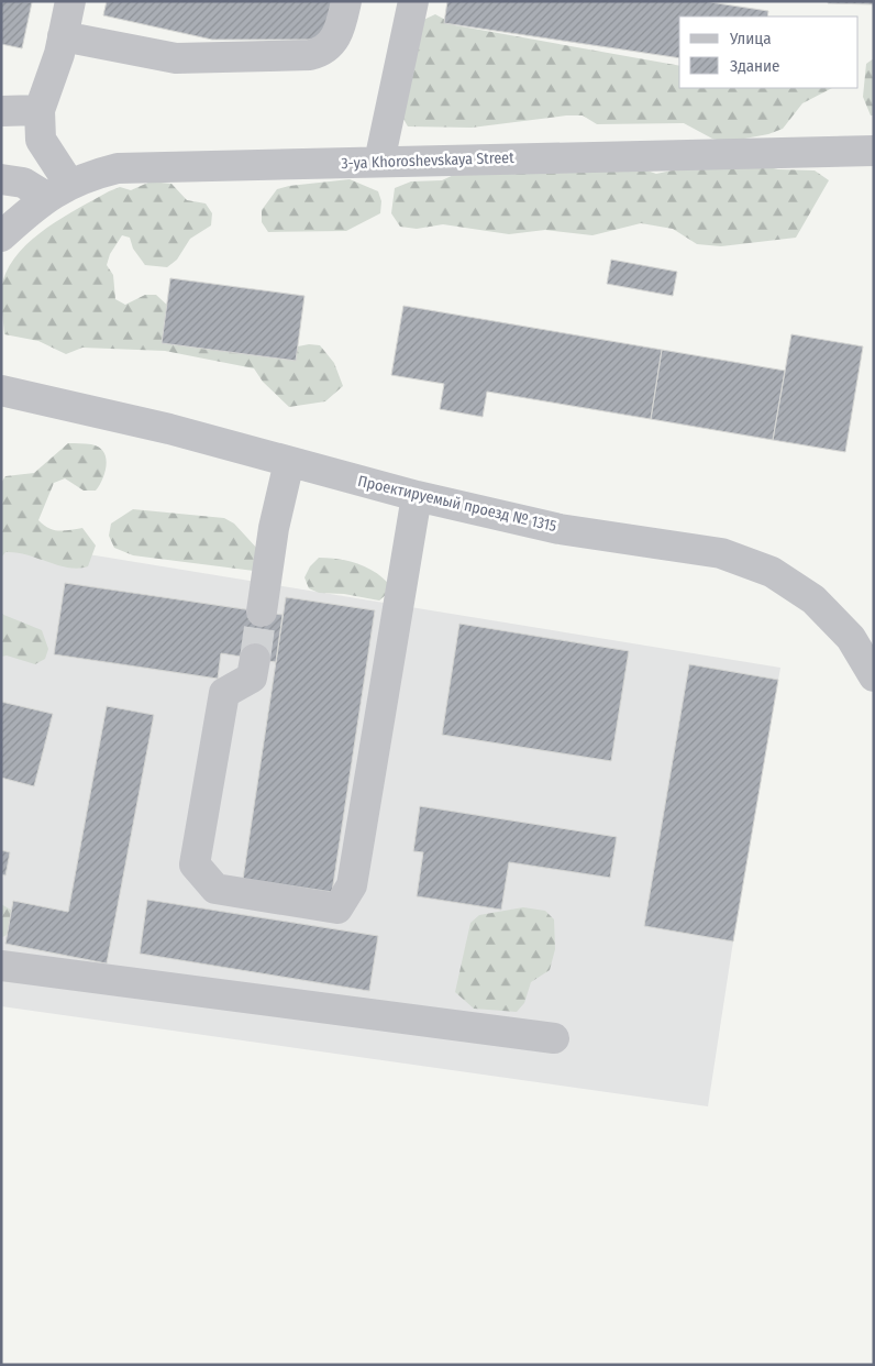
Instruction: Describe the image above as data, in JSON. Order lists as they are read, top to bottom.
{
  "streets": {
    "street": ["3-ya Khoroshevskaya Street", "Проектируемый проезд № 1315"]
  },
  "legend": ["Улица", "Здание"]
}
